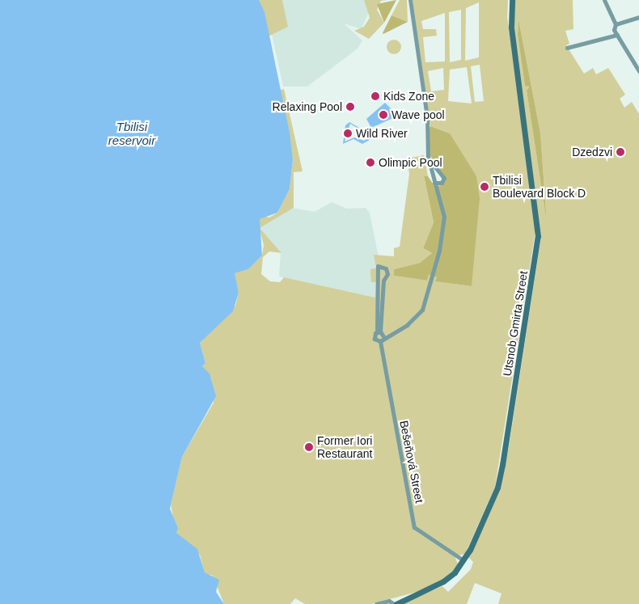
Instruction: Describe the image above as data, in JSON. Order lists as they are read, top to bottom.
{
  "streets": {
    "main road": ["Utsnob Gmirta Street"],
    "street": ["Bešeňová Street"]
  },
  "crossings": [
    ["Utsnob Gmirta Street", "Bešeňová Street"]
  ],
  "water": ["Tbilisi reservoir"],
  "places": [
    "Kids Zone",
    "Relaxing Pool",
    "Wave pool",
    "Wild River",
    "Dzedzvi",
    "Olimpic Pool",
    "Tbilisi Boulevard Block D",
    "Former Iori Restaurant"
  ]
}
